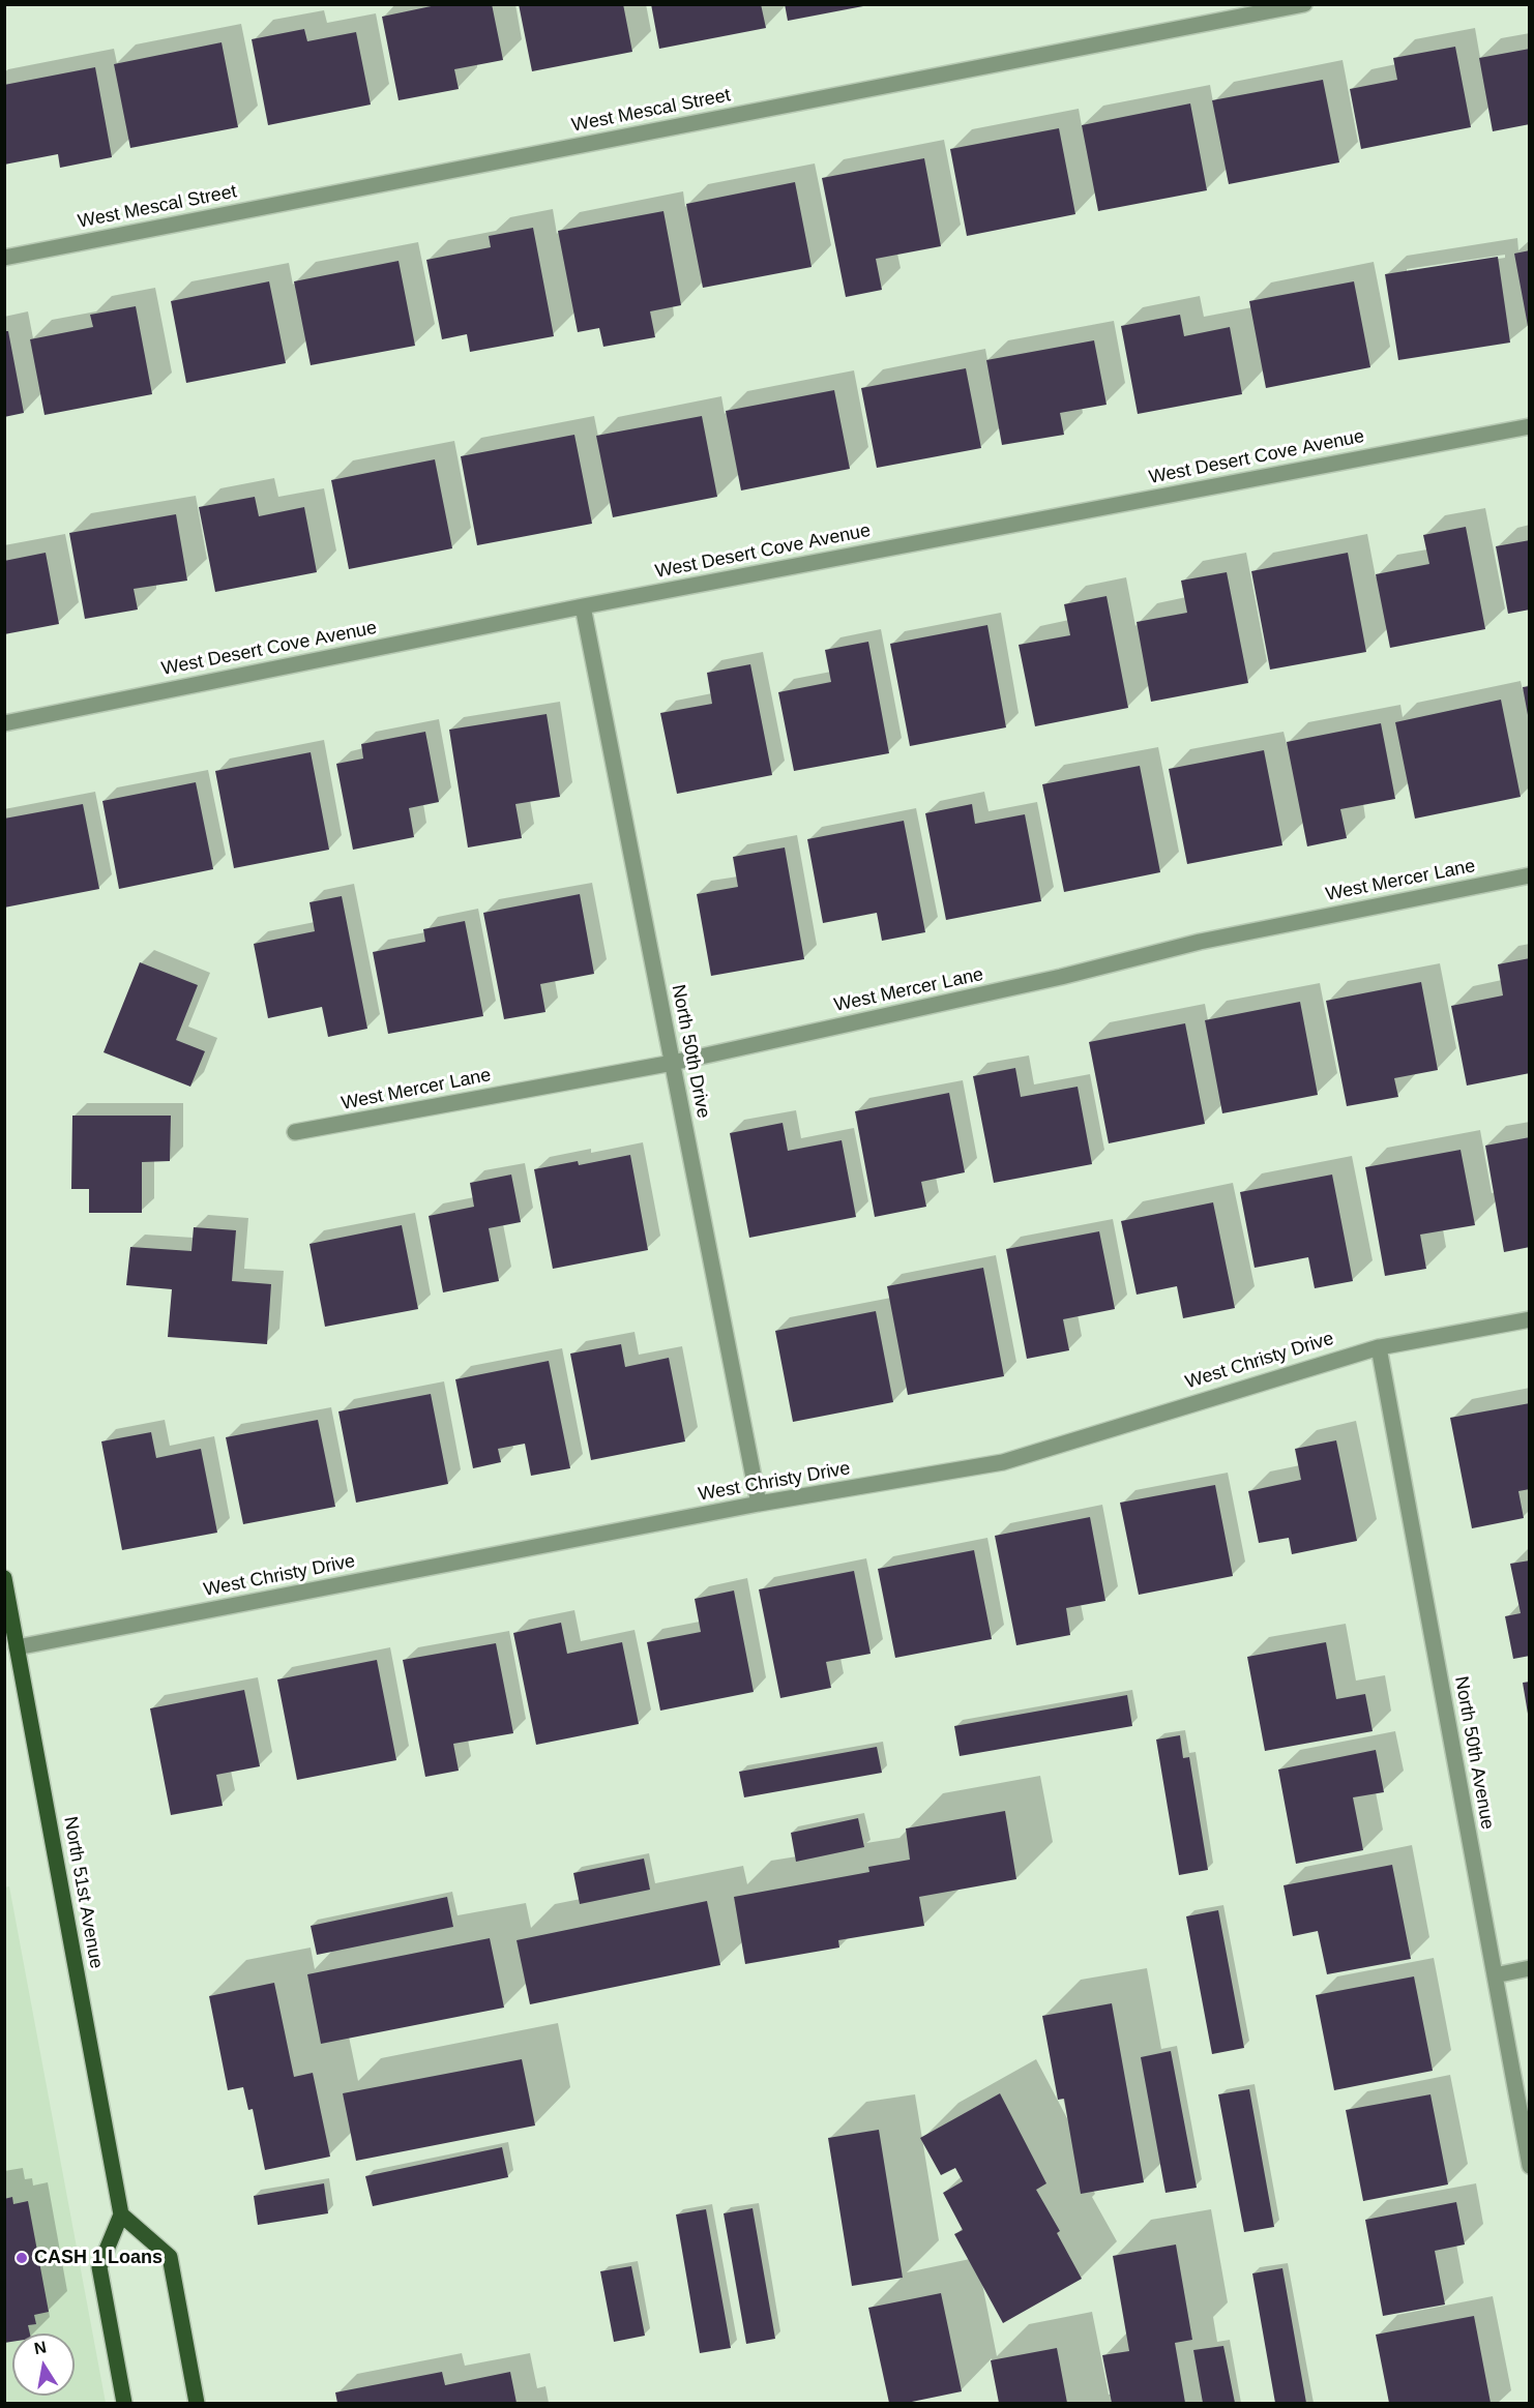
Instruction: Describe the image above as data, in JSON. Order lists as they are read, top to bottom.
{
  "streets": {
    "main road": ["North 51st Avenue"],
    "street": [
      "West Mescal Street",
      "West Desert Cove Avenue",
      "West Mercer Lane",
      "North 50th Drive",
      "West Christy Drive",
      "North 50th Avenue"
    ]
  },
  "crossings": [
    ["West Desert Cove Avenue", "North 50th Drive"],
    ["West Mercer Lane", "North 50th Drive"],
    ["North 50th Drive", "West Christy Drive"],
    ["West Christy Drive", "North 50th Avenue"],
    ["West Christy Drive", "North 51st Avenue"]
  ],
  "places": ["CASH 1 Loans"],
  "north": "top"
}
